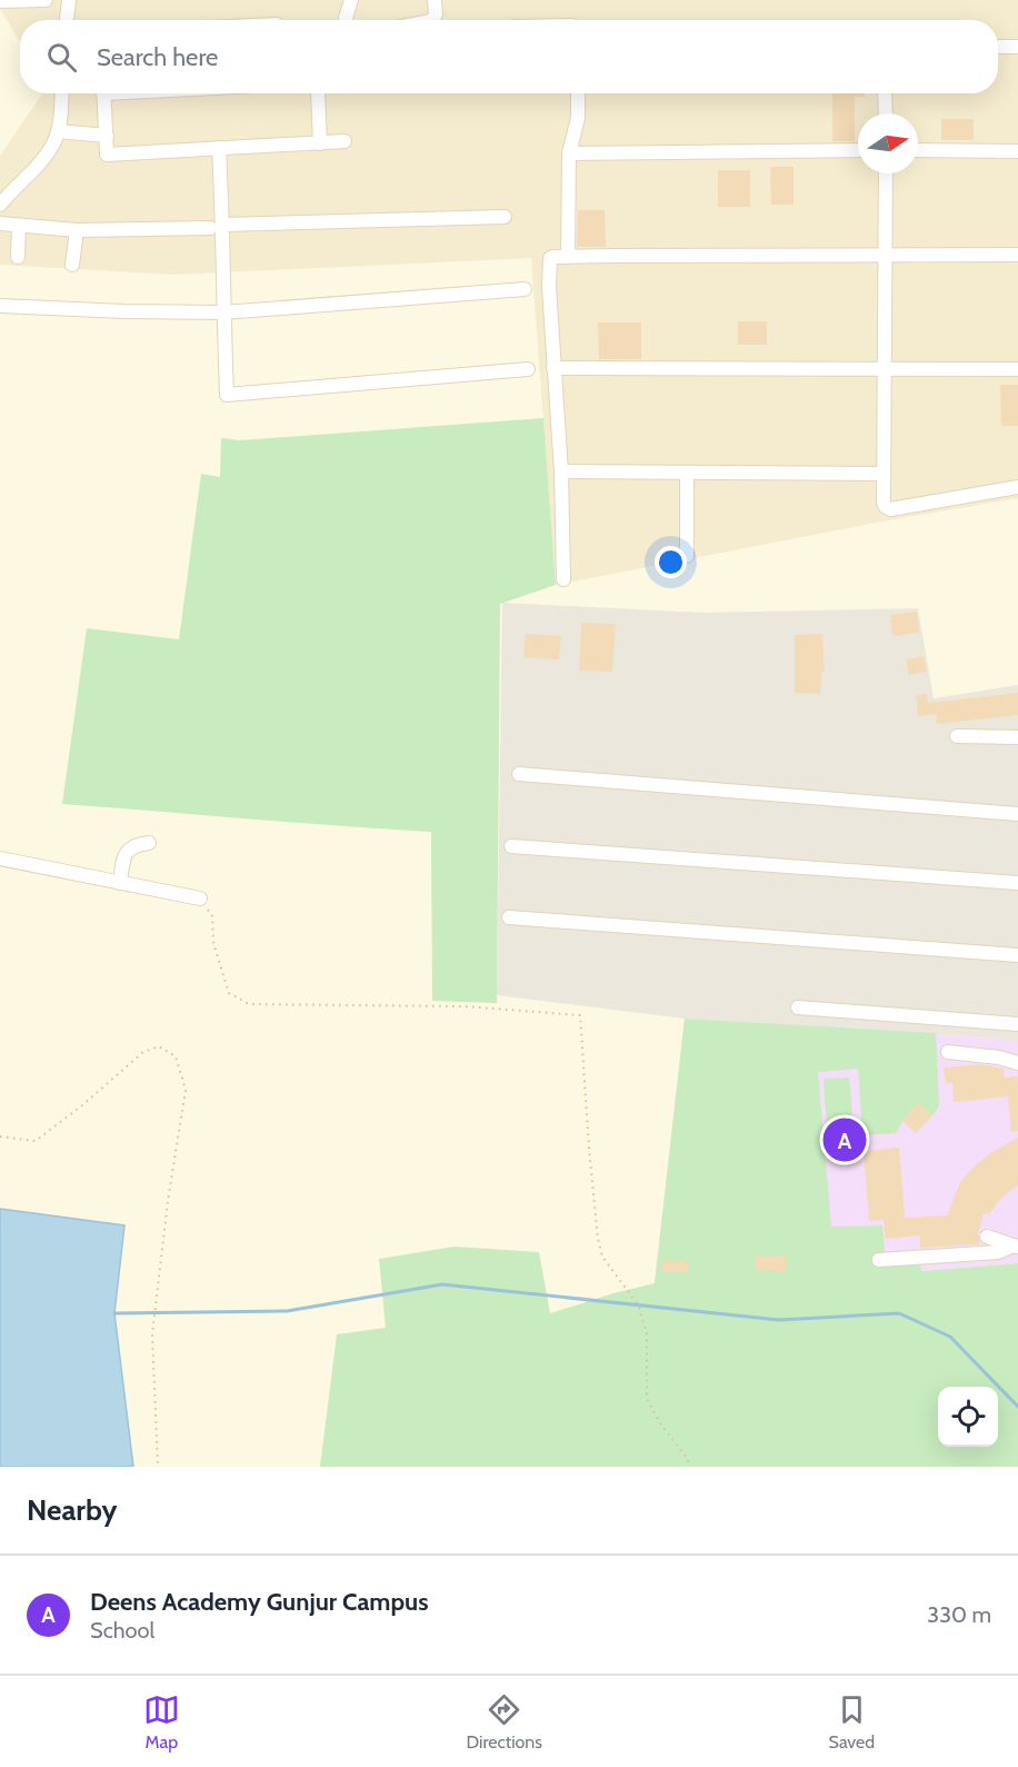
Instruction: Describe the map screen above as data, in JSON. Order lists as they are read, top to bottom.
{
  "north": "right",
  "page": {
    "search": "Search here",
    "pins": "A",
    "heading": "Nearby",
    "list": [
      {
        "mark": "A",
        "name": "Deens Academy Gunjur Campus",
        "note": "School",
        "value": "330 m"
      }
    ],
    "nav": ["Map", "Directions", "Saved"]
  }
}
